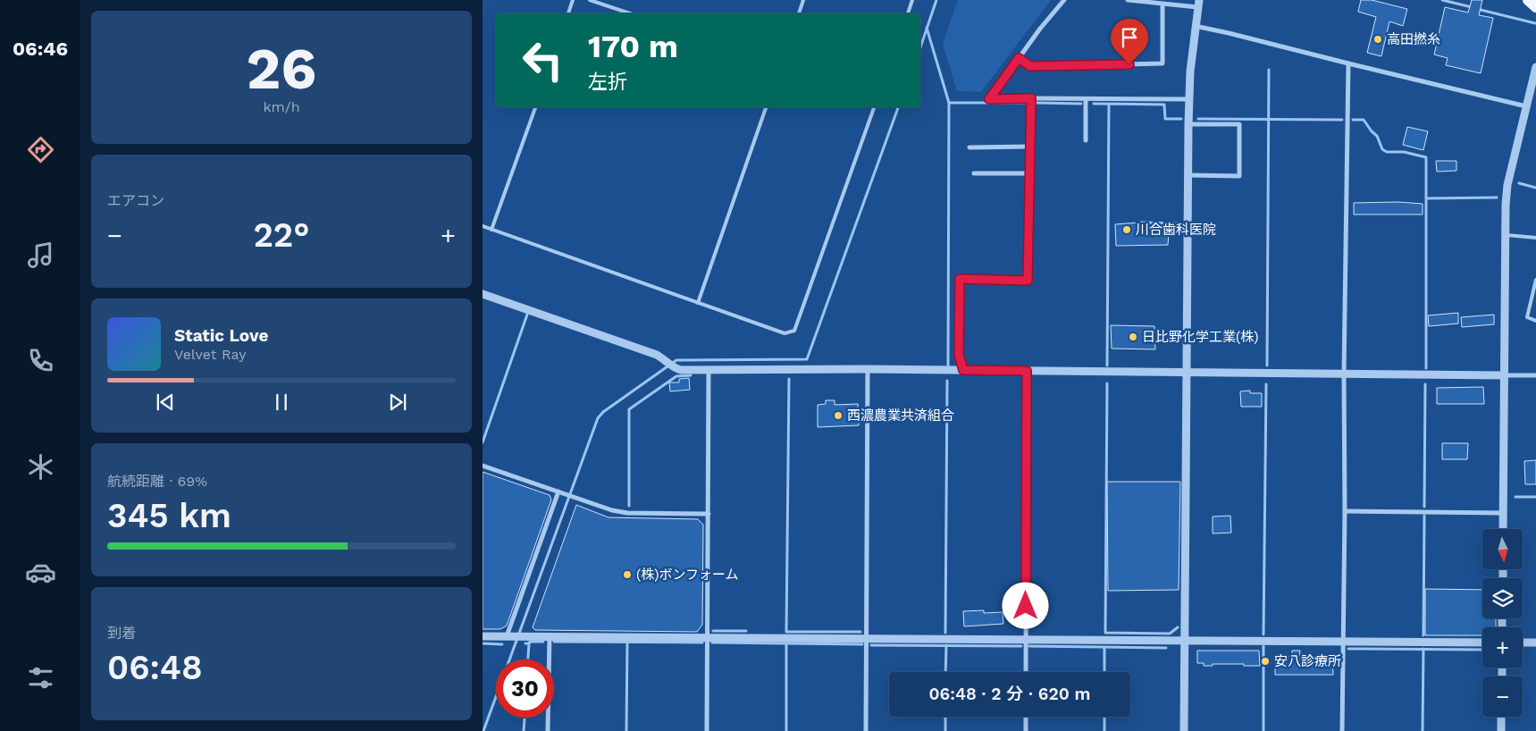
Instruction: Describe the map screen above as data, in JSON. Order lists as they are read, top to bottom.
{
  "places": [
    "高田撚糸",
    "川合歯科医院",
    "日比野化学工業(株)",
    "西濃農業共済組合",
    "(株)ボンフォーム",
    "安八診療所"
  ],
  "north": "bottom",
  "page": {
    "tabs": "06:46",
    "tile": [
      ["26", "km/h"],
      "エアコン",
      ["航続距離 · 69%", "345 km"],
      ["到着", "06:48"]
    ],
    "turn": ["170 m", "左折"],
    "heat": ["−", "22°", "+"],
    "song": ["Static Love", "Velvet Ray"],
    "map_buttons": ["+", "−"],
    "limit": "30",
    "trip": "06:48 · 2 分 · 620 m"
  }
}
